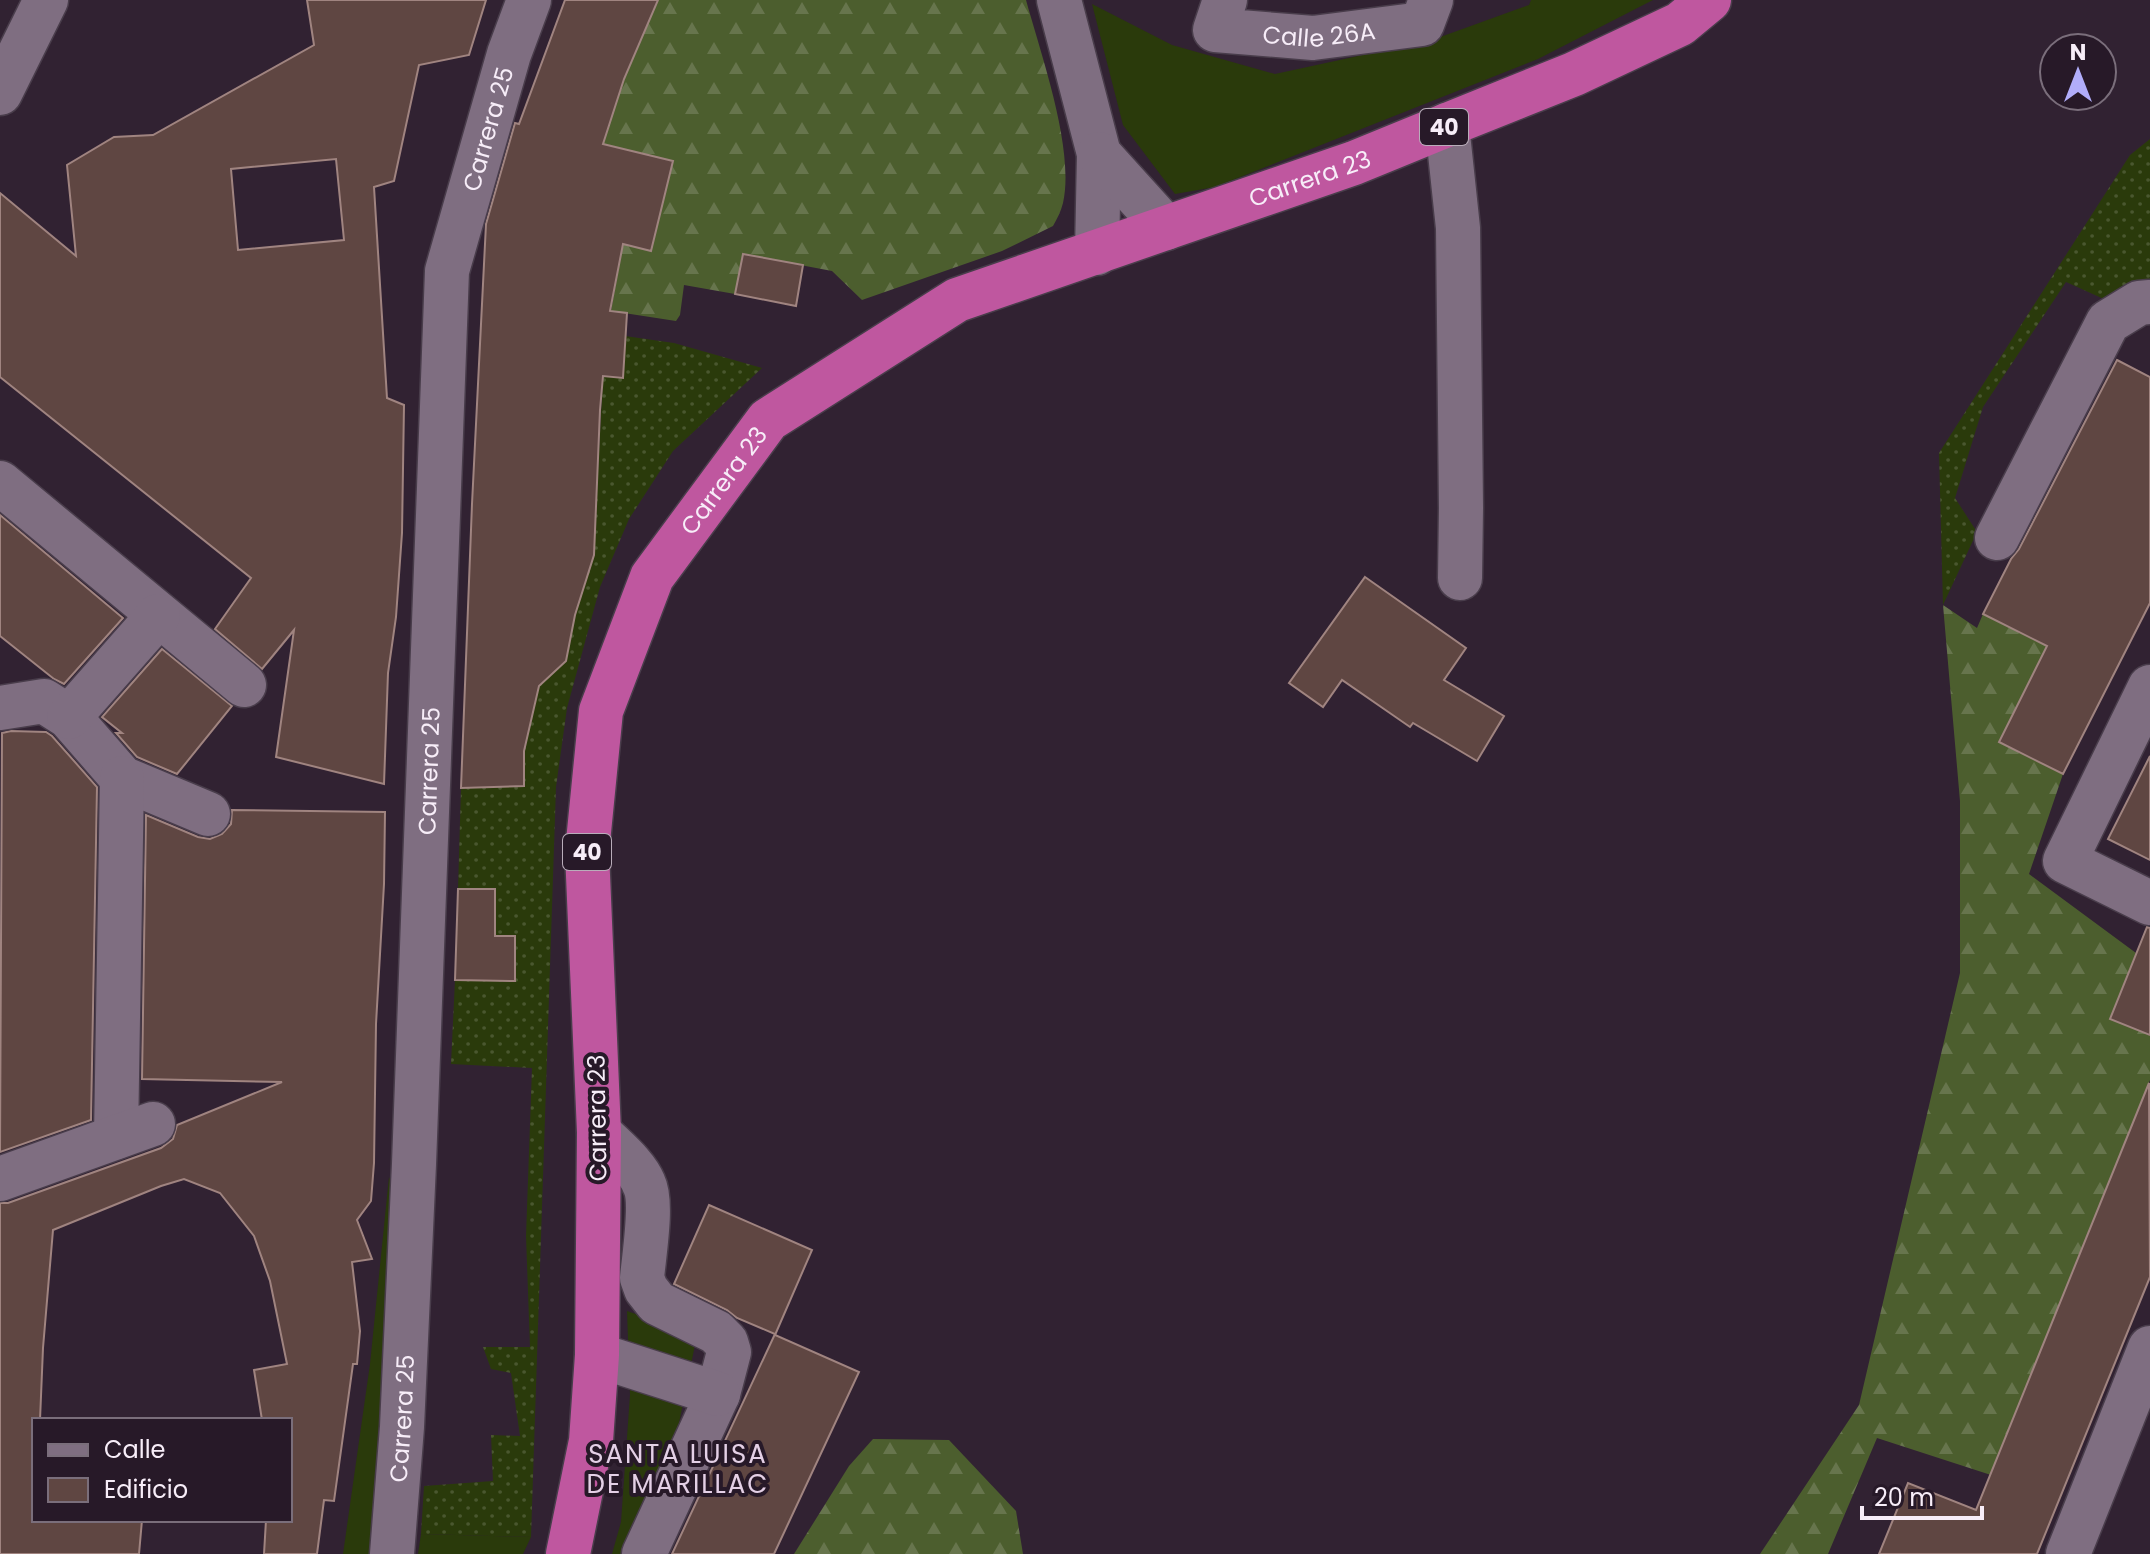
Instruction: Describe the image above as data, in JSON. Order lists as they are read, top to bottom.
{
  "streets": {
    "highway": ["40", "Carrera 23"],
    "street": ["Calle 26A", "Carrera 25"]
  },
  "districts": ["SANTA LUISA DE MARILLAC"],
  "legend": ["Calle", "Edificio"],
  "scale_bar": "20 m",
  "north": "top"
}
